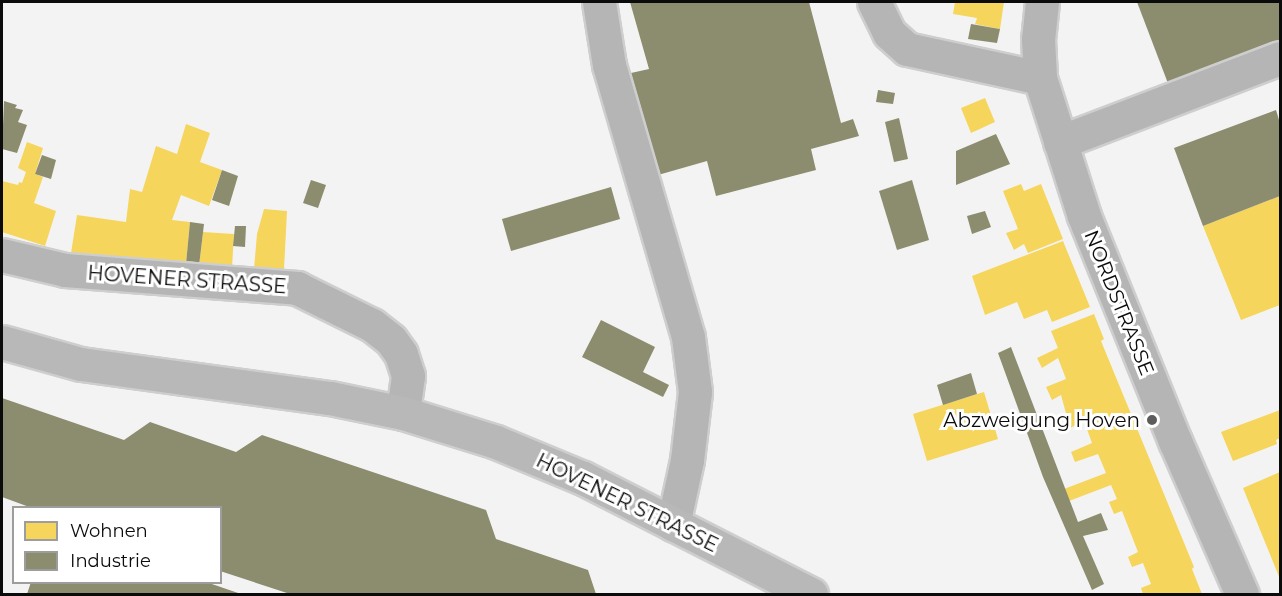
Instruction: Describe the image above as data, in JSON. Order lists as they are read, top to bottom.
{
  "streets": {
    "main road": ["HOVENER STRASSE"],
    "street": ["NORDSTRASSE"]
  },
  "places": ["Abzweigung Hoven"],
  "legend": ["Wohnen", "Industrie"]
}
